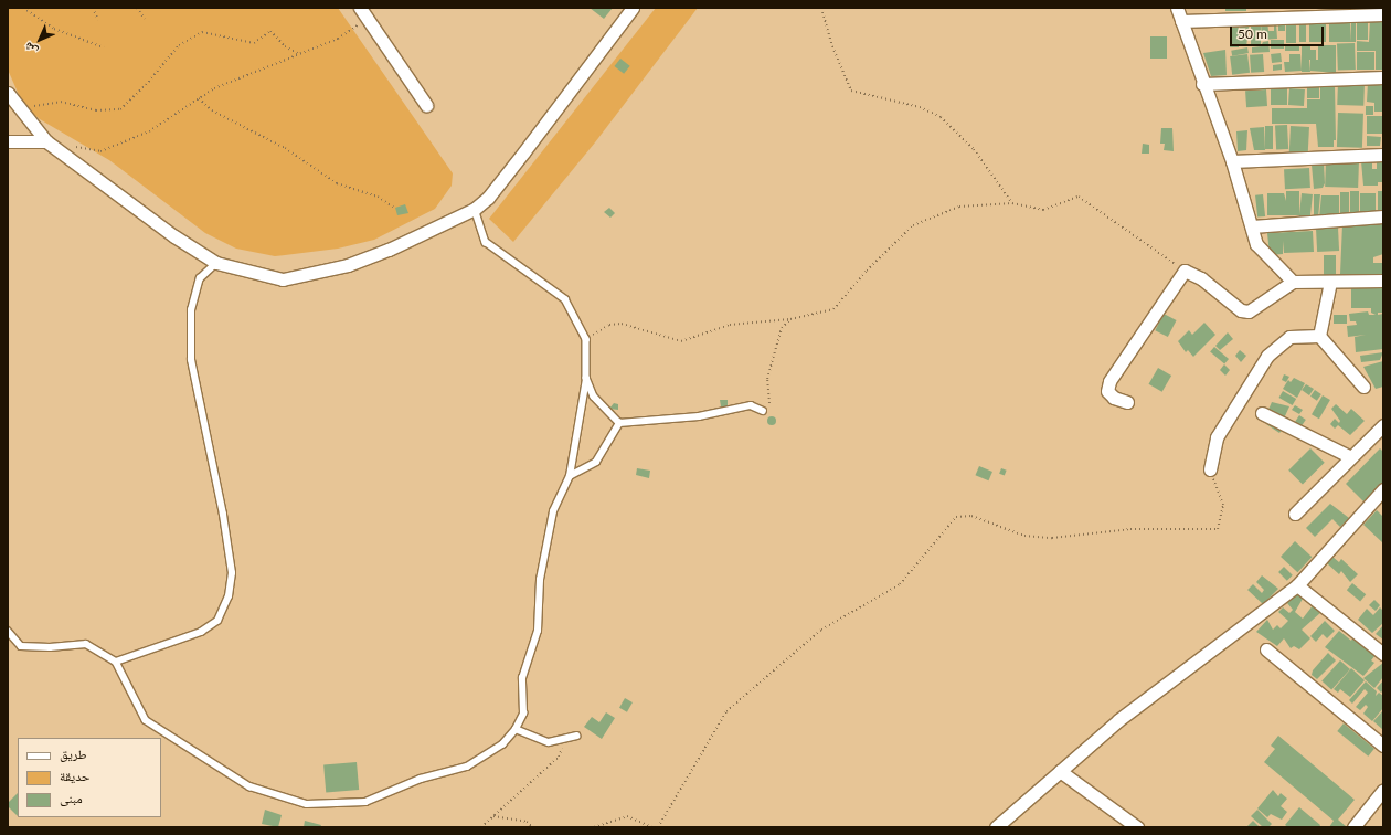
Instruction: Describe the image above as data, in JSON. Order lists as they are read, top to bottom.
{
  "legend": ["طريق", "حديقة", "مبنى"],
  "scale_bar": "50 m",
  "north": "bottom left"
}
